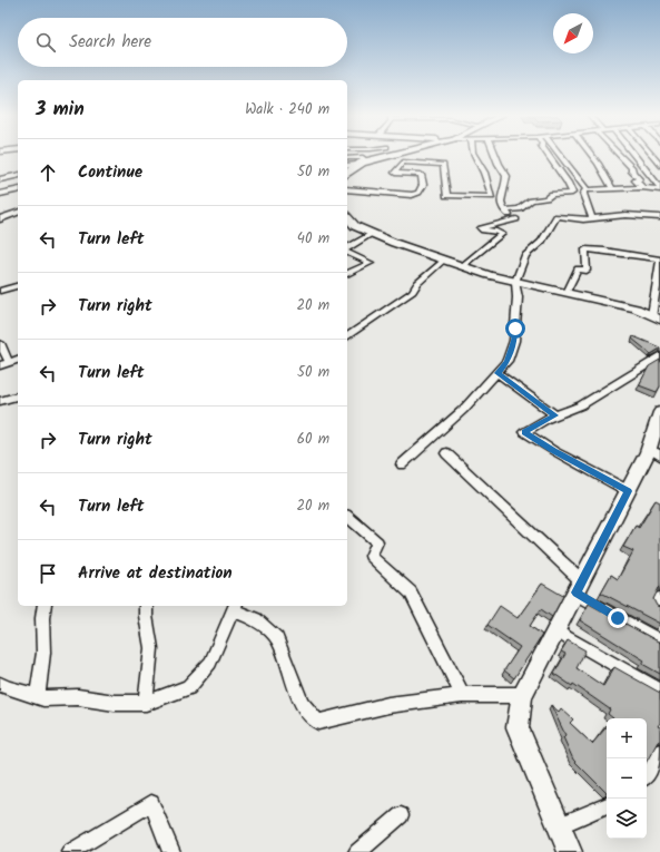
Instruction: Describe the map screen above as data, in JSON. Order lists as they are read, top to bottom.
{
  "north": "bottom left",
  "page": {
    "search": "Search here",
    "heading": ["3 min", "Walk · 240 m"],
    "list": [
      ["Continue", "50 m"],
      ["Turn left", "40 m"],
      ["Turn right", "20 m"],
      ["Turn left", "50 m"],
      ["Turn right", "60 m"],
      ["Turn left", "20 m"],
      "Arrive at destination"
    ],
    "map_buttons": ["+", "−"]
  }
}
